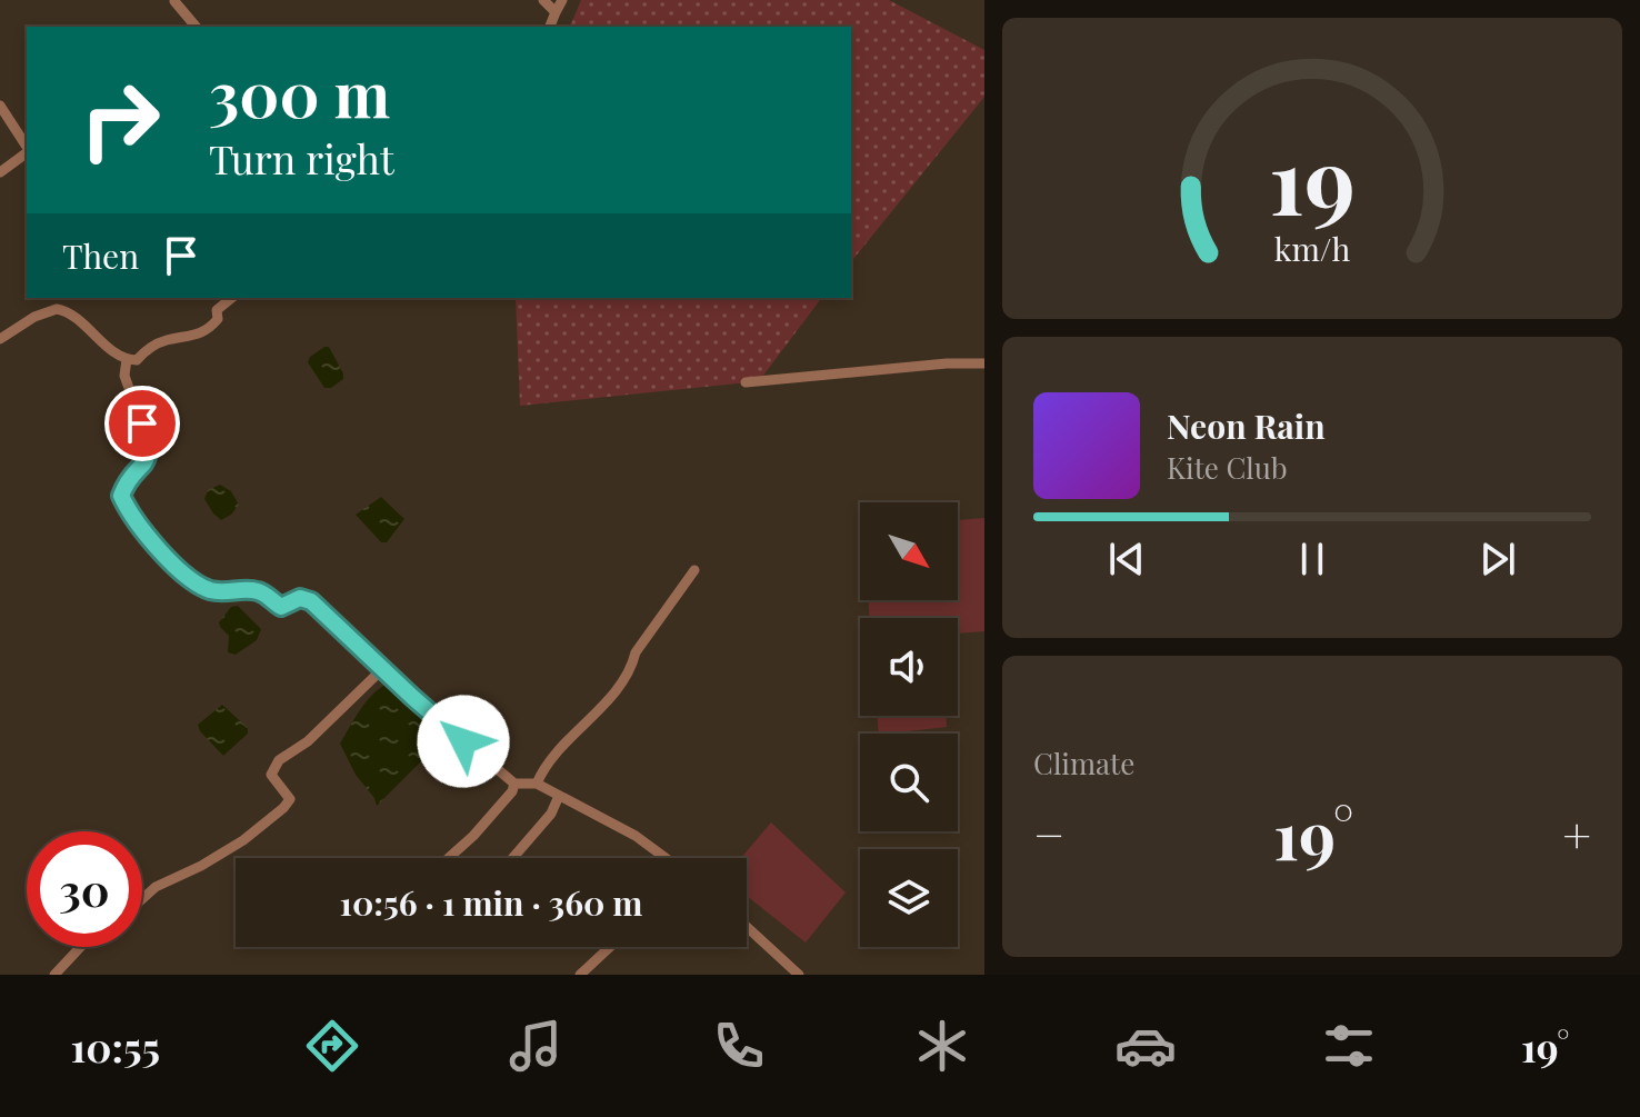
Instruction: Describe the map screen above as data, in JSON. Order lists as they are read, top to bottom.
{
  "north": "bottom right",
  "page": {
    "turn": ["300 m", "Turn right"],
    "then": "Then",
    "song": ["Neon Rain", "Kite Club"],
    "tile": "Climate",
    "heat": ["−", "19°", "+"],
    "limit": "30",
    "trip": "10:56 · 1 min · 360 m",
    "tabs": ["10:55", "19°"],
    "gauge": ["19", "km/h"]
  }
}
